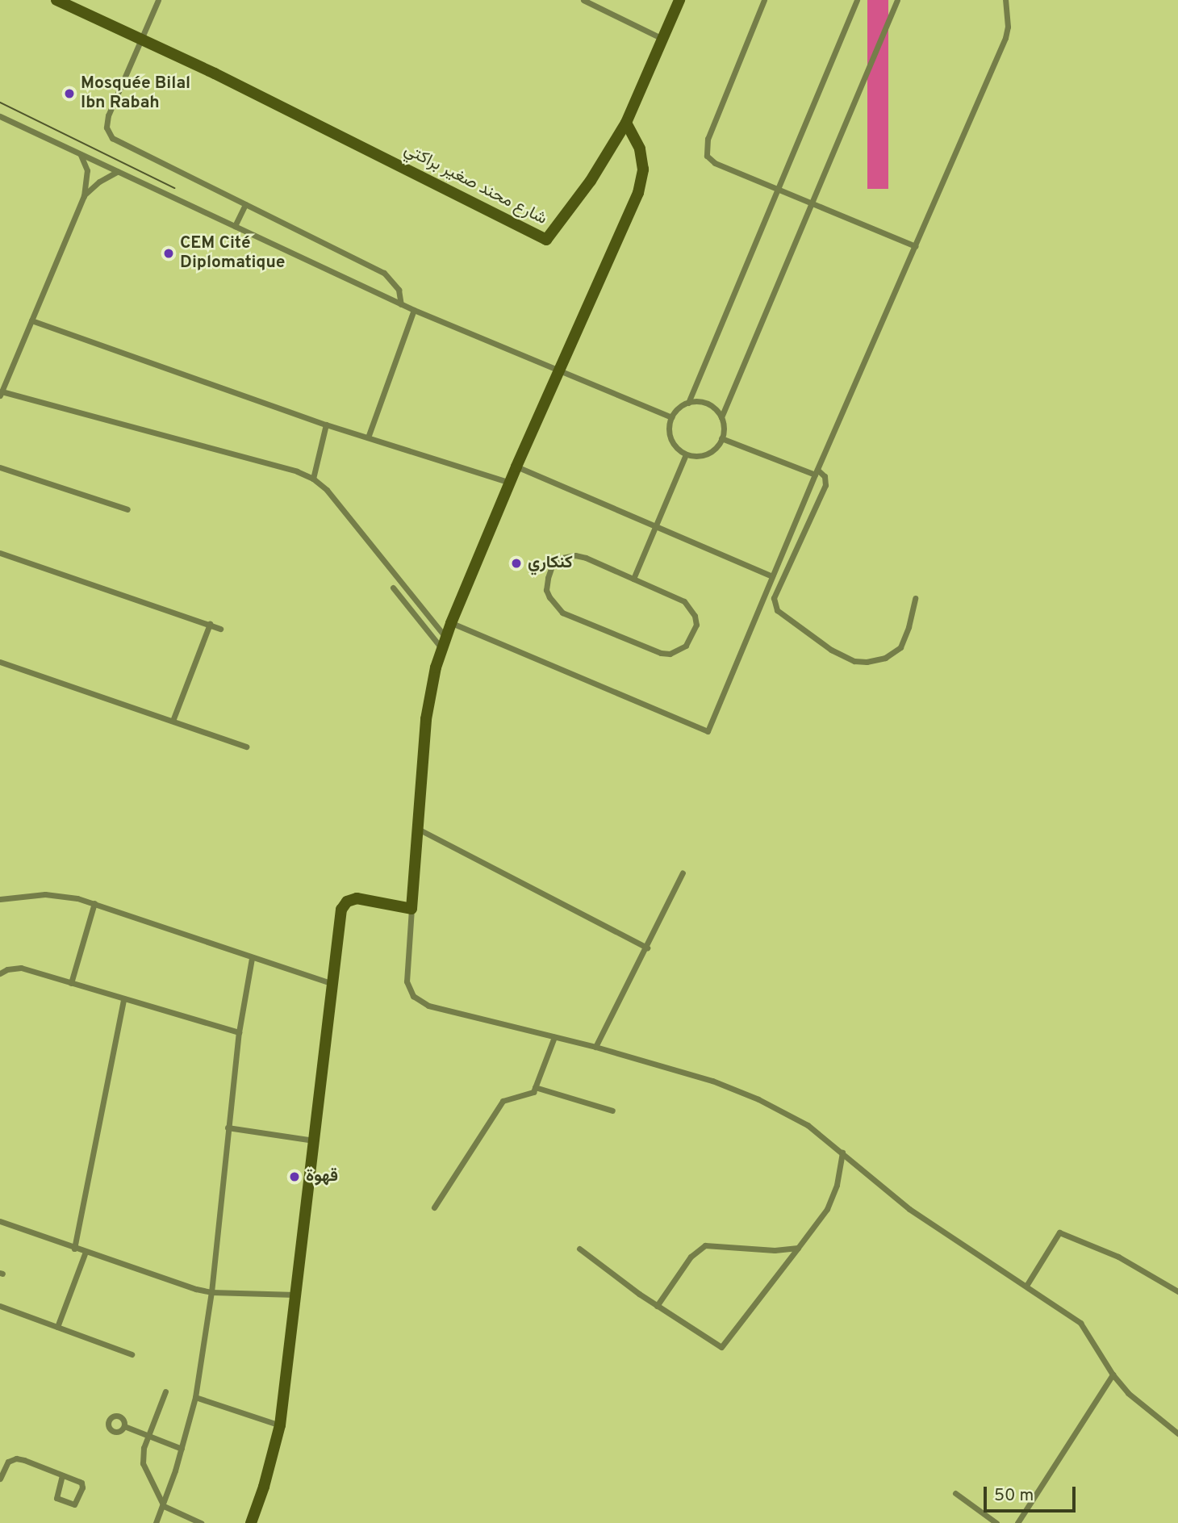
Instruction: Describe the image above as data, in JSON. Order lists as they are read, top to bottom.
{
  "streets": {
    "street": ["شارع محند صغير براكتي"]
  },
  "places": [
    "Mosquée Bilal Ibn Rabah",
    "CEM Cité Diplomatique",
    "كنكاري",
    "قهوة"
  ],
  "scale_bar": "50 m"
}
